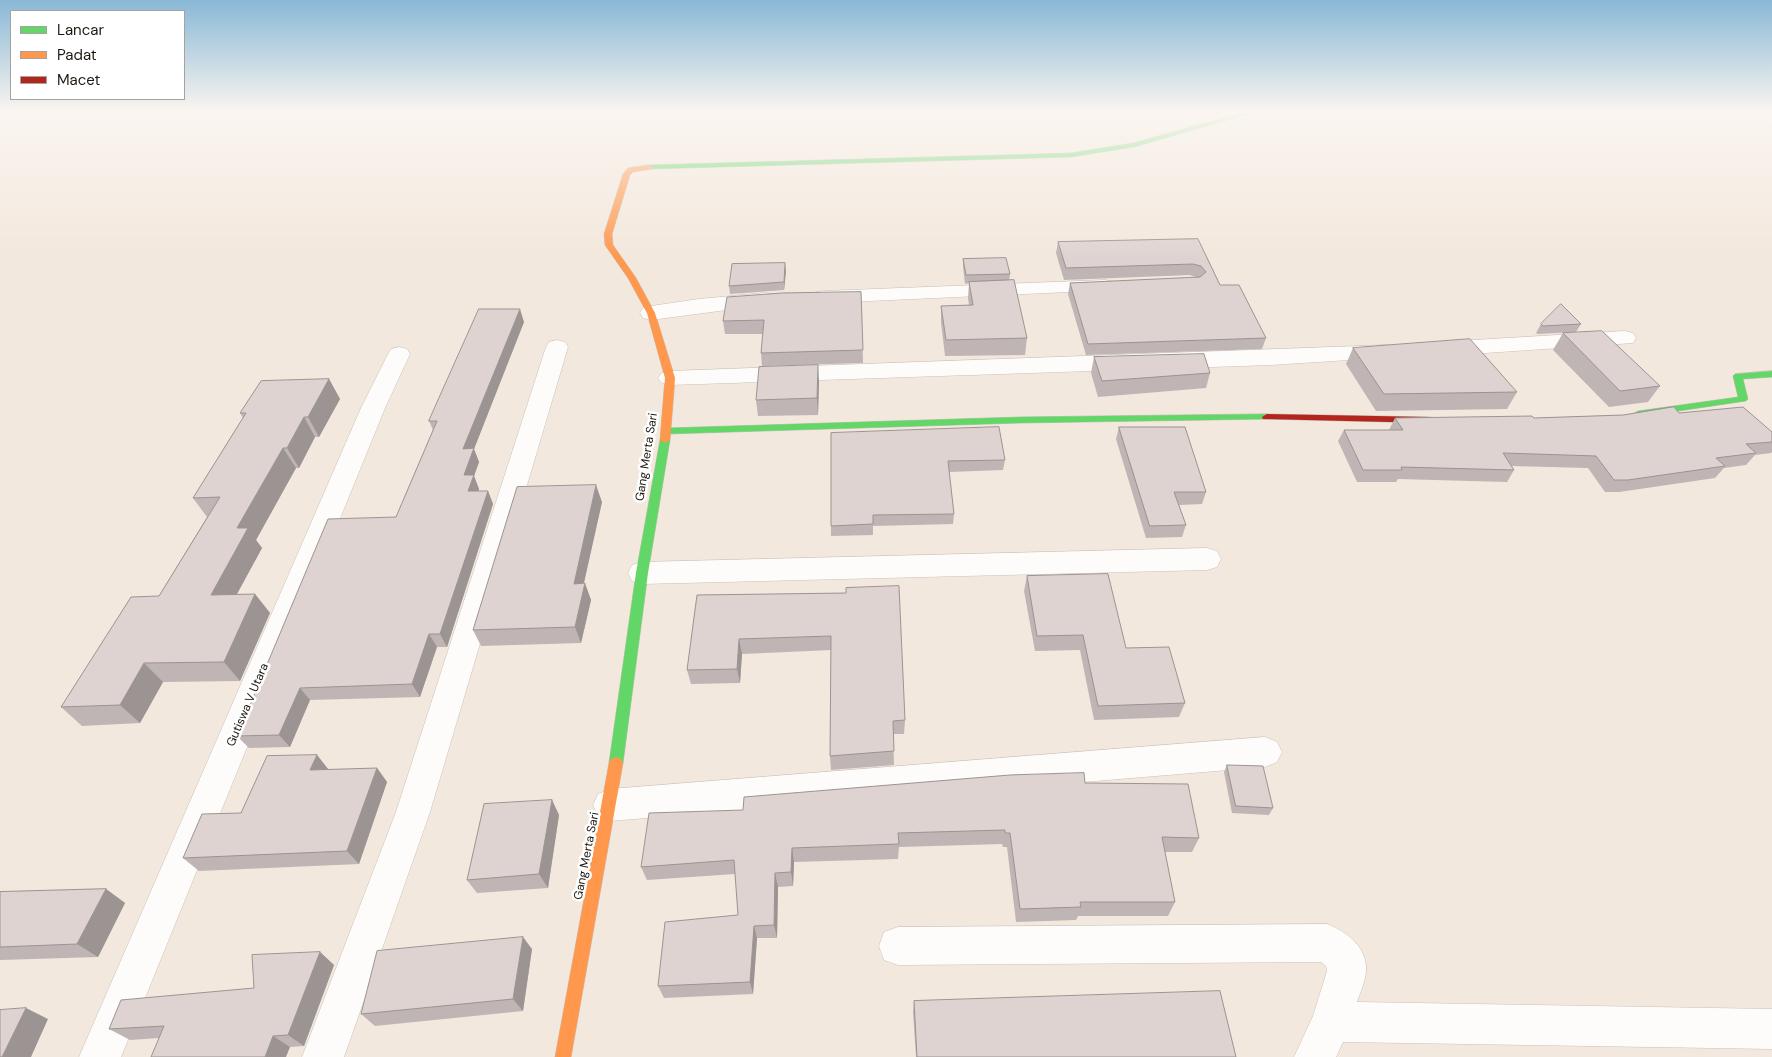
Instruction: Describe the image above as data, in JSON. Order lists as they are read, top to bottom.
{
  "streets": {
    "street": ["Gang Merta Sari", "Gutiswa V Utara"]
  },
  "legend": ["Lancar", "Padat", "Macet"]
}
